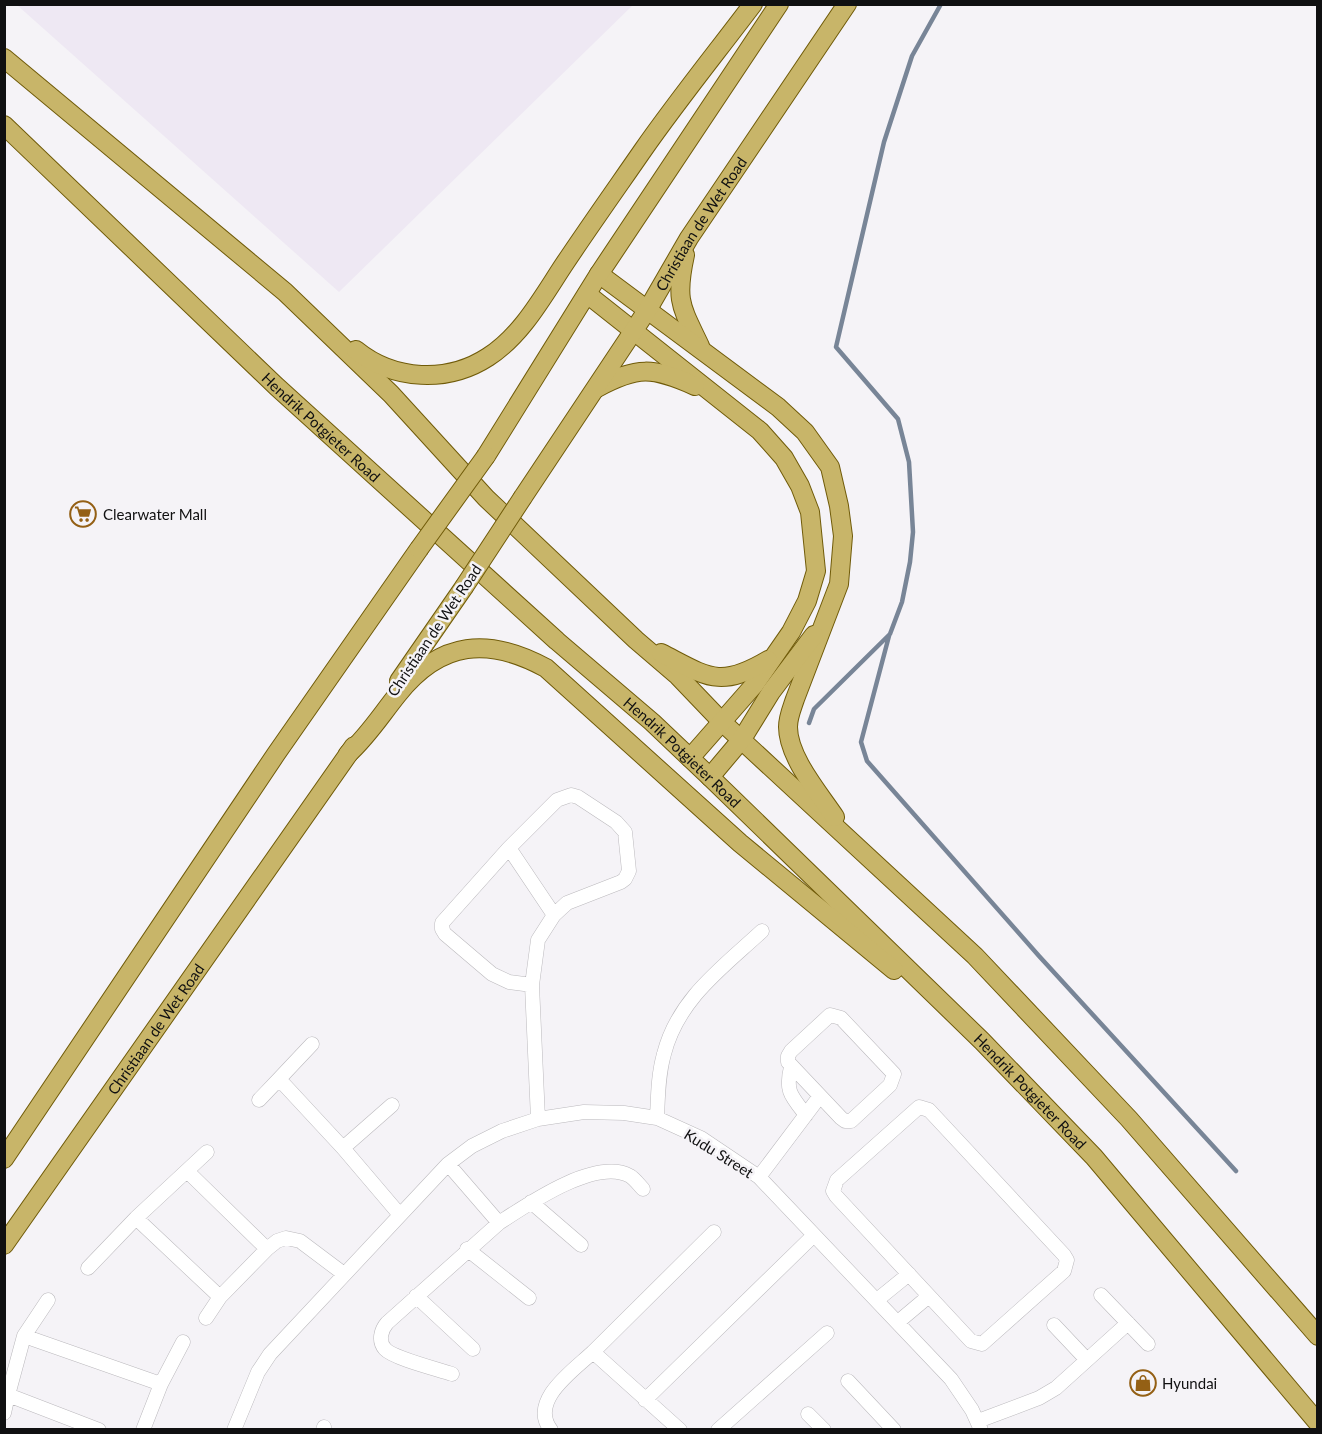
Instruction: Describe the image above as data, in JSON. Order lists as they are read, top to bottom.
{
  "streets": {
    "main road": ["Christiaan de Wet Road", "Hendrik Potgieter Road"],
    "street": ["Kudu Street"]
  },
  "places": {
    "supermarket": ["Clearwater Mall"],
    "shop": ["Hyundai"]
  }
}
